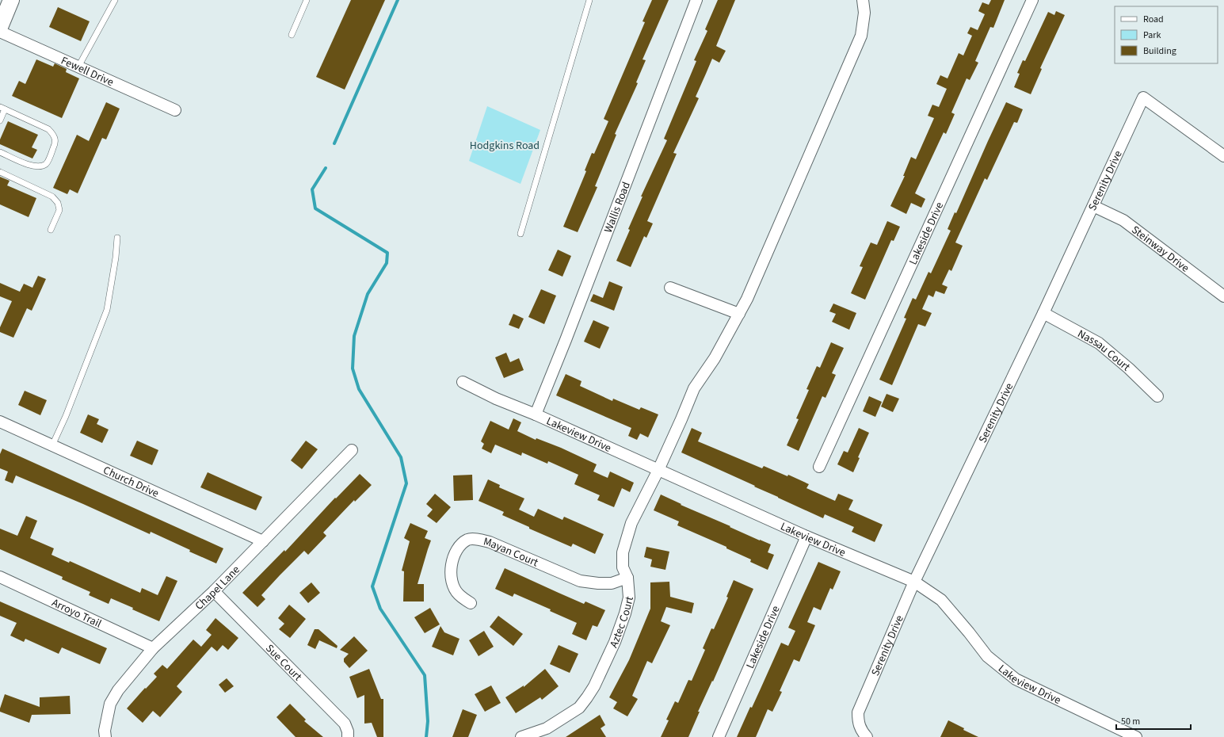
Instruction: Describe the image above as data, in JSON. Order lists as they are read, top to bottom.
{
  "streets": {
    "street": [
      "Fewell Drive",
      "Serenity Drive",
      "Wallis Road",
      "Lakeside Drive",
      "Steinway Drive",
      "Nassau Court",
      "Lakeview Drive",
      "Church Drive",
      "Mayan Court",
      "Chapel Lane",
      "Arroyo Trail",
      "Aztec Court",
      "Sue Court"
    ]
  },
  "crossings": [
    ["Serenity Drive", "Steinway Drive"],
    ["Serenity Drive", "Nassau Court"],
    ["Serenity Drive", "Lakeview Drive"],
    ["Wallis Road", "Lakeview Drive"],
    ["Lakeside Drive", "Lakeview Drive"],
    ["Lakeview Drive", "Aztec Court"],
    ["Church Drive", "Chapel Lane"],
    ["Mayan Court", "Aztec Court"],
    ["Chapel Lane", "Arroyo Trail"],
    ["Chapel Lane", "Sue Court"]
  ],
  "parks": ["Hodgkins Road"],
  "legend": ["Road", "Park", "Building"],
  "scale_bar": "50 m"
}
